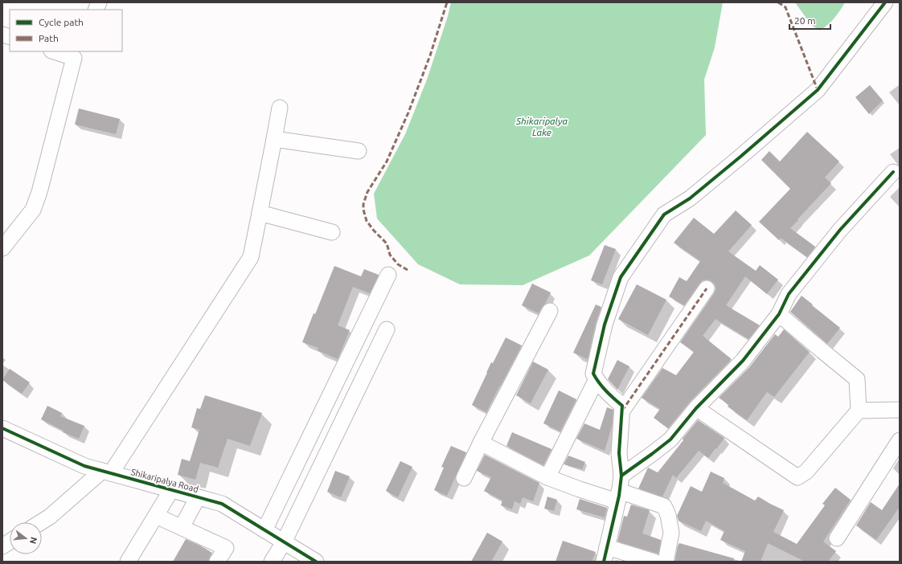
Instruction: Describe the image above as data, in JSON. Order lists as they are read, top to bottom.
{
  "streets": {
    "street": ["Shikaripalya Road"]
  },
  "water": ["Shikaripalya Lake"],
  "legend": ["Cycle path", "Path"],
  "scale_bar": "20 m",
  "north": "right"
}
